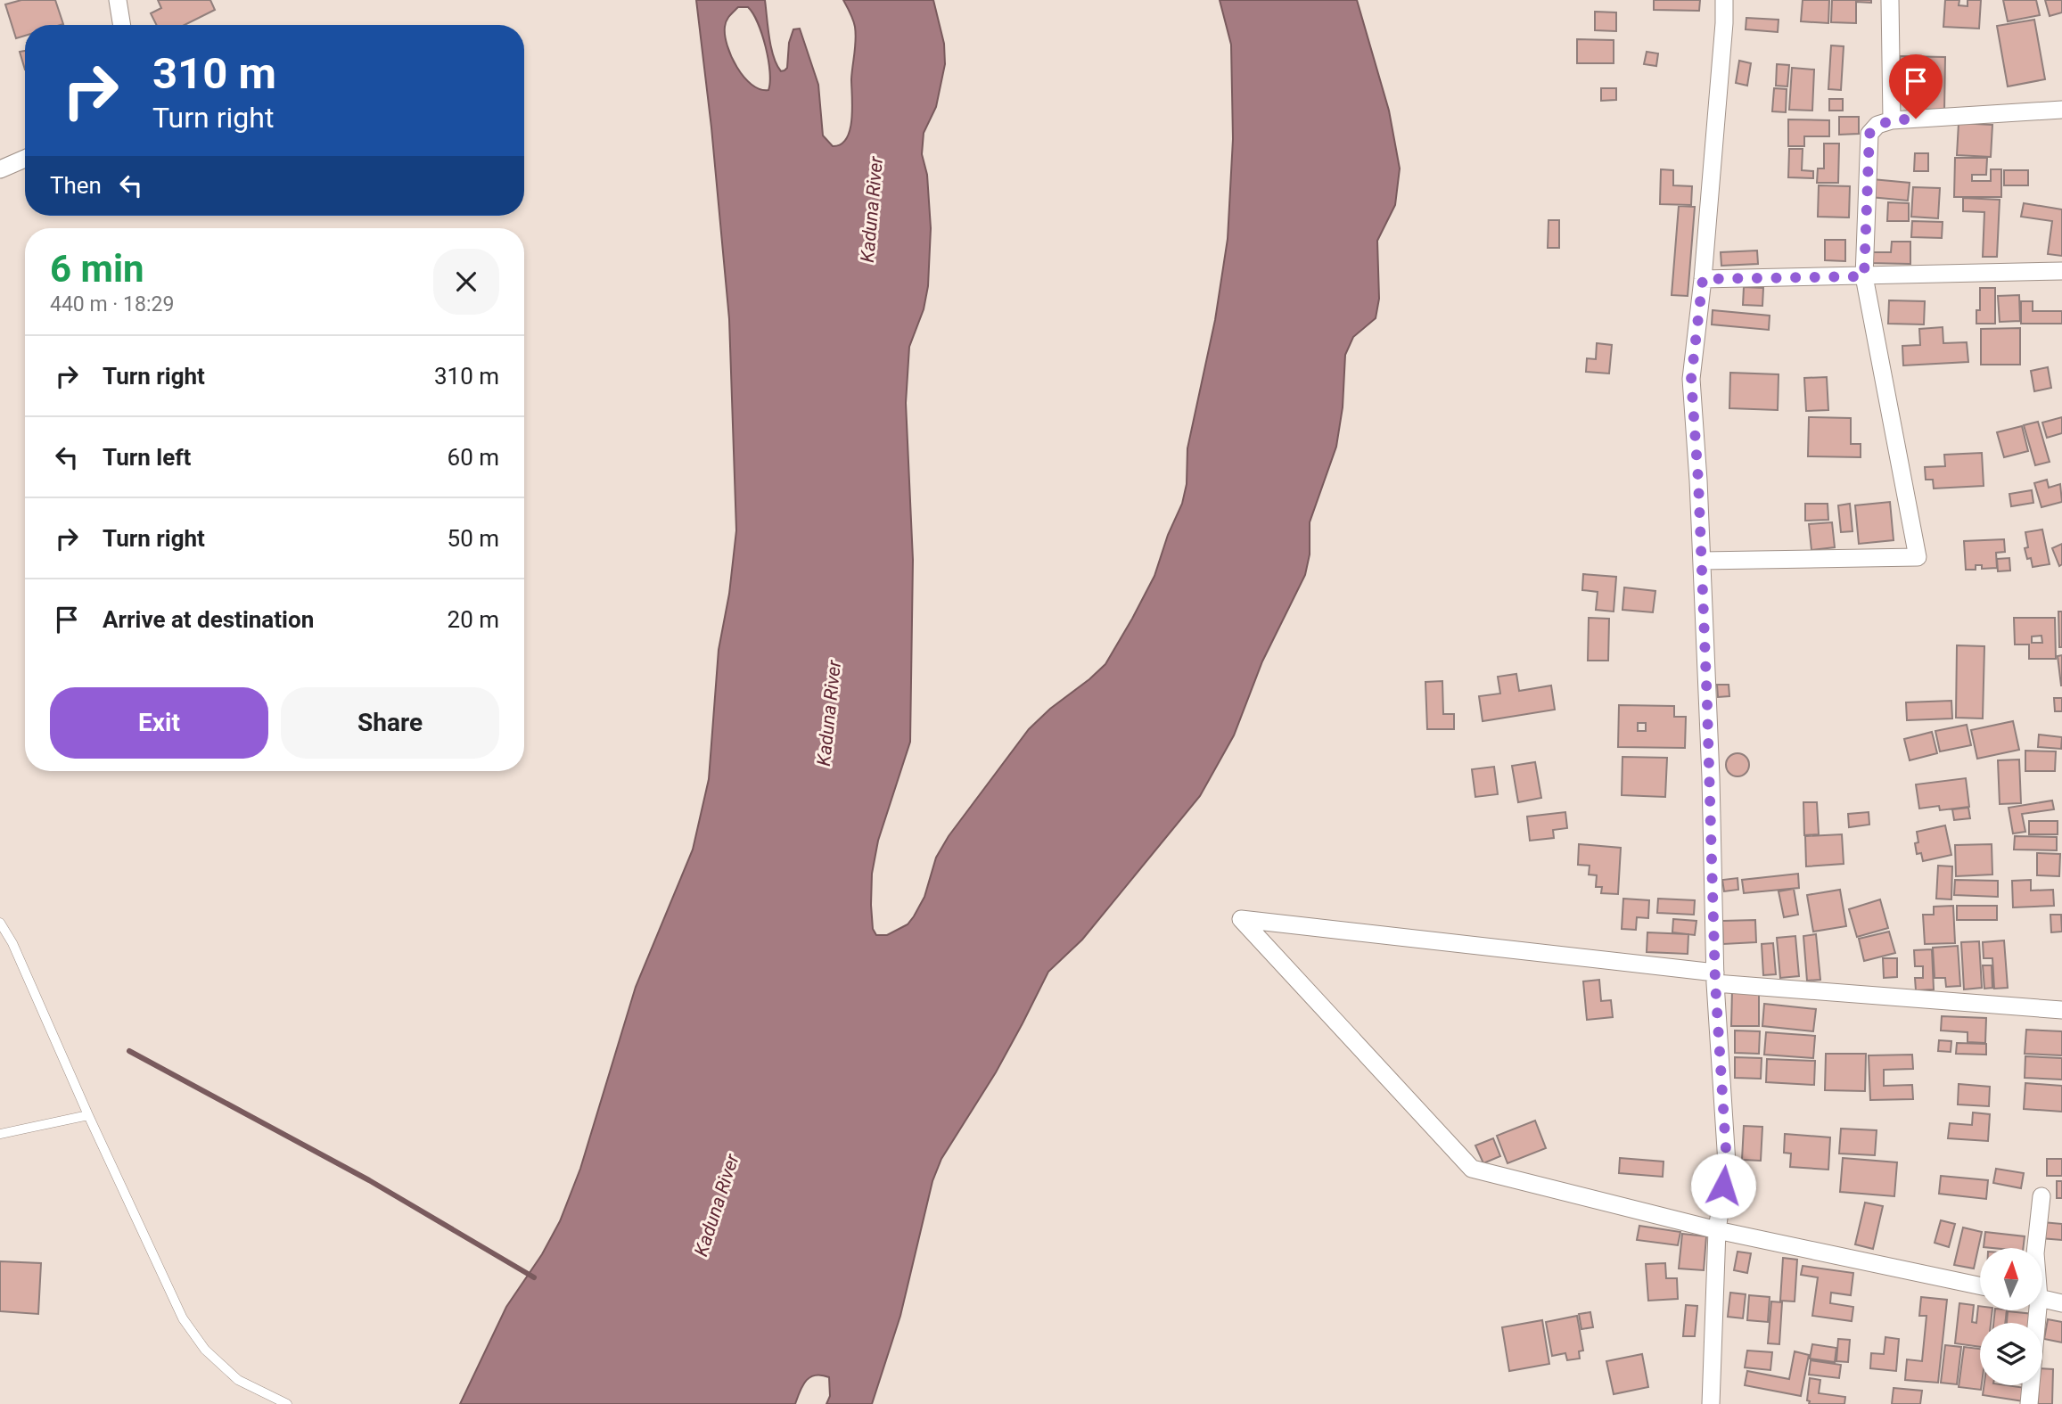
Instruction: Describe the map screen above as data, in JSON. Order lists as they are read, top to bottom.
{
  "water": ["Kaduna River"],
  "north": "top",
  "page": {
    "turn": ["310 m", "Turn right"],
    "then": "Then",
    "heading": ["6 min", "440 m · 18:29"],
    "list": [
      {
        "name": "Turn right",
        "value": "310 m"
      },
      {
        "name": "Turn left",
        "value": "60 m"
      },
      {
        "name": "Turn right",
        "value": "50 m"
      },
      {
        "name": "Arrive at destination",
        "value": "20 m"
      }
    ],
    "buttons": ["Exit", "Share"]
  }
}
